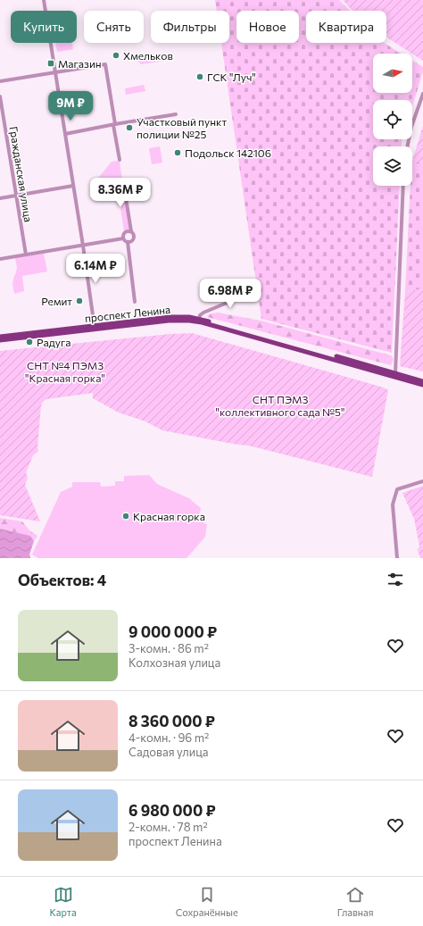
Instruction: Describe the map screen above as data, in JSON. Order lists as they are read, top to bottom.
{
  "streets": {
    "main road": ["проспект Ленина"],
    "street": ["Гражданская улица"]
  },
  "parks": ["СНТ №4 ПЭМЗ \"Красная горка\"", "СНТ ПЭМЗ \"коллективного сада №5\""],
  "places": {
    "other": [
      "Хмельков",
      "ГСК \"Луч\"",
      "Участковый пункт полиции №25",
      "Подольск 142106",
      "Ремит",
      "Радуга",
      "Красная горка"
    ],
    "transit": ["Магазин"]
  },
  "north": "right",
  "page": {
    "chip": [
      "Купить",
      "Снять",
      "Фильтры",
      "Новое",
      "Квартира"
    ],
    "price": [
      "9M ₽",
      "8.36M ₽",
      "6.14M ₽",
      "6.98M ₽"
    ],
    "heading": "Объектов: 4",
    "list": [
      {
        "name": "9 000 000 ₽",
        "note": "3-комн. · 86 m² · Колхозная улица"
      },
      {
        "name": "8 360 000 ₽",
        "note": "4-комн. · 96 m² · Садовая улица"
      },
      {
        "name": "6 980 000 ₽",
        "note": "2-комн. · 78 m² · проспект Ленина"
      }
    ],
    "tabs": ["Карта", "Сохранённые", "Главная"]
  }
}
